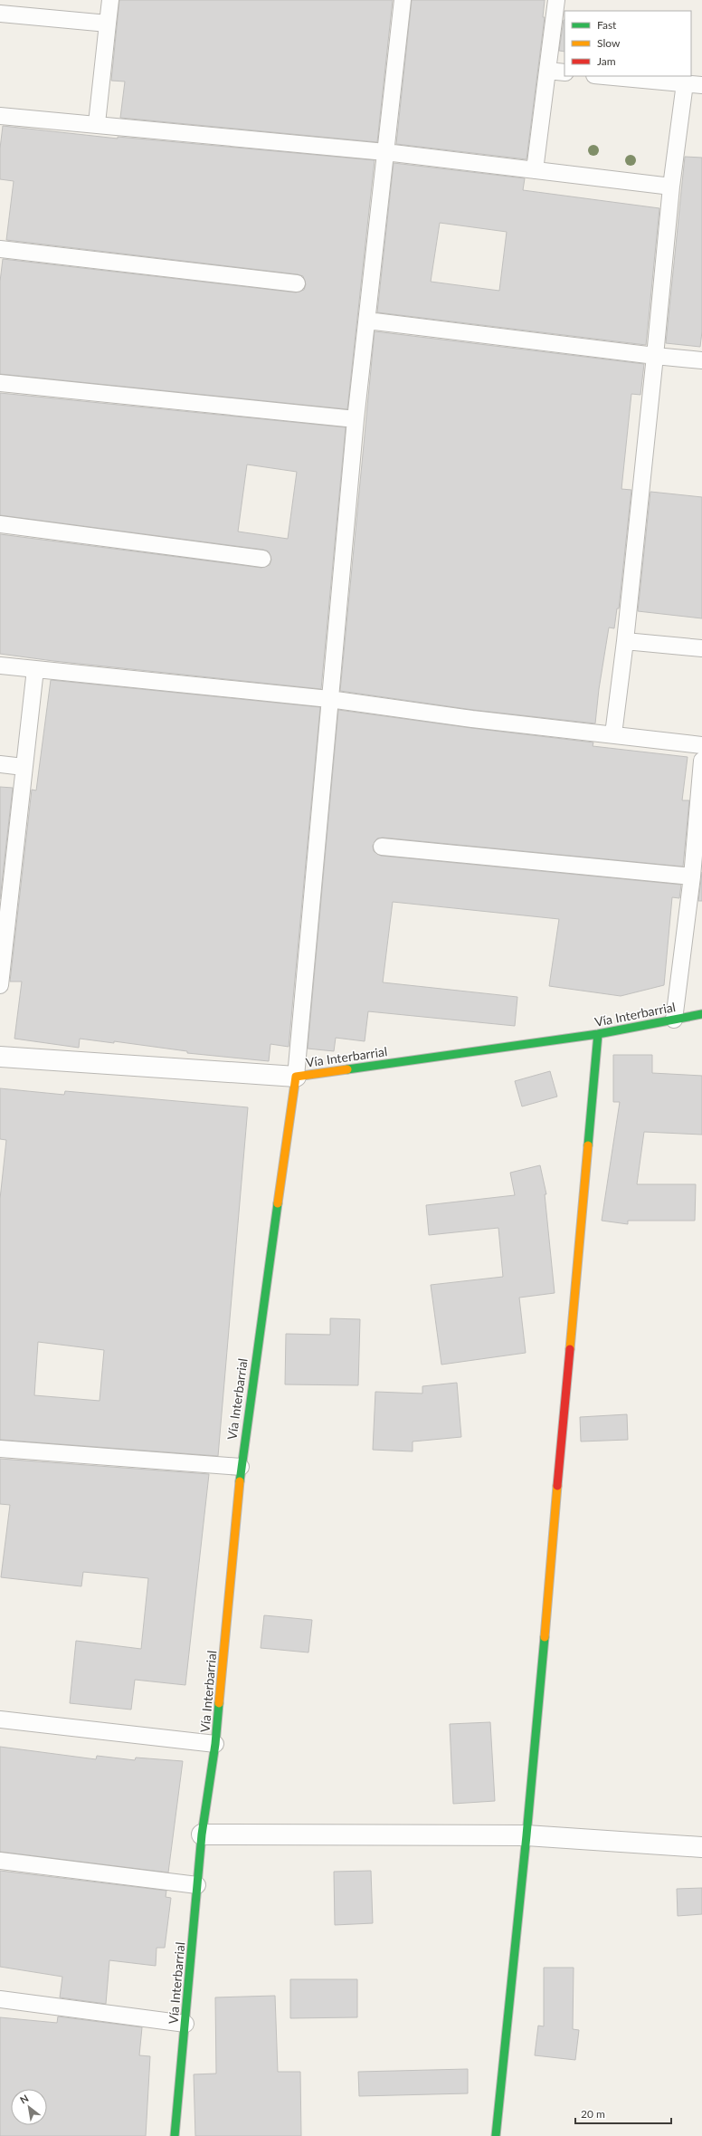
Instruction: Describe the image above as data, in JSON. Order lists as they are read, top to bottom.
{
  "streets": {
    "main road": ["Vía Interbarrial"]
  },
  "legend": ["Fast", "Slow", "Jam"],
  "scale_bar": "20 m",
  "north": "top left"
}
